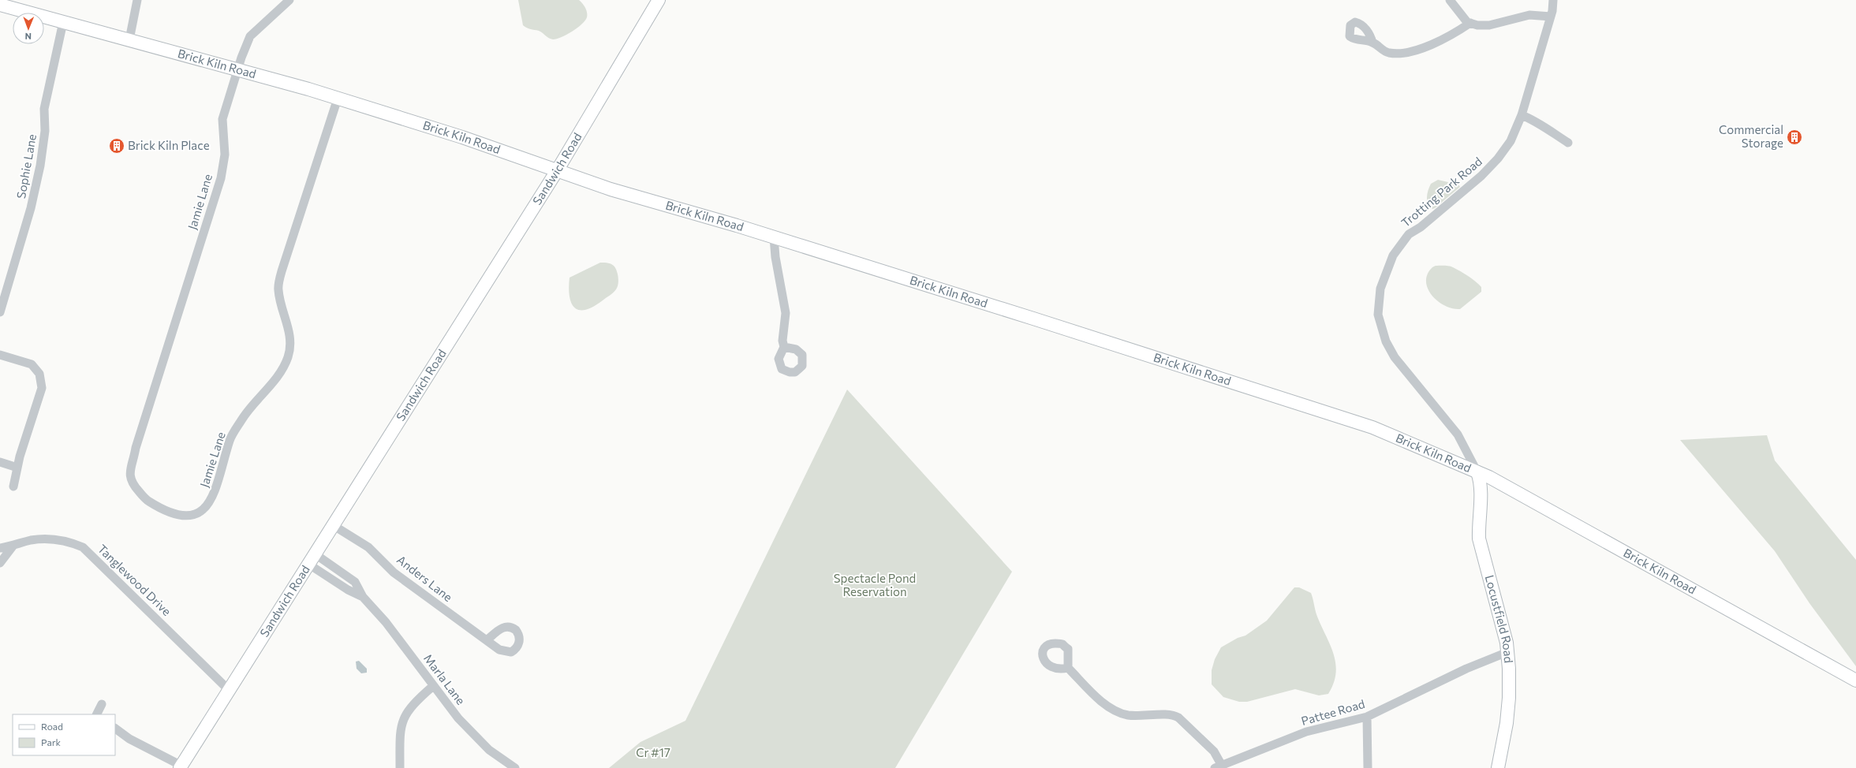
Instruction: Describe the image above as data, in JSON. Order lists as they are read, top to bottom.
{
  "streets": {
    "main road": ["Brick Kiln Road", "Sandwich Road", "Locustfield Road"],
    "street": [
      "Sophie Lane",
      "Trotting Park Road",
      "Jamie Lane",
      "Anders Lane",
      "Tanglewood Drive",
      "Marla Lane",
      "Pattee Road"
    ]
  },
  "crossings": [
    ["Brick Kiln Road", "Sophie Lane"],
    ["Brick Kiln Road", "Sandwich Road"],
    ["Brick Kiln Road", "Trotting Park Road"],
    ["Brick Kiln Road", "Jamie Lane"],
    ["Brick Kiln Road", "Locustfield Road"],
    ["Sandwich Road", "Anders Lane"],
    ["Sandwich Road", "Tanglewood Drive"],
    ["Sandwich Road", "Marla Lane"],
    ["Trotting Park Road", "Locustfield Road"],
    ["Locustfield Road", "Pattee Road"]
  ],
  "parks": ["Spectacle Pond Reservation", "Cr #17"],
  "places": {
    "building": ["Commercial Storage", "Brick Kiln Place"]
  },
  "legend": ["Road", "Park"],
  "north": "bottom"
}
